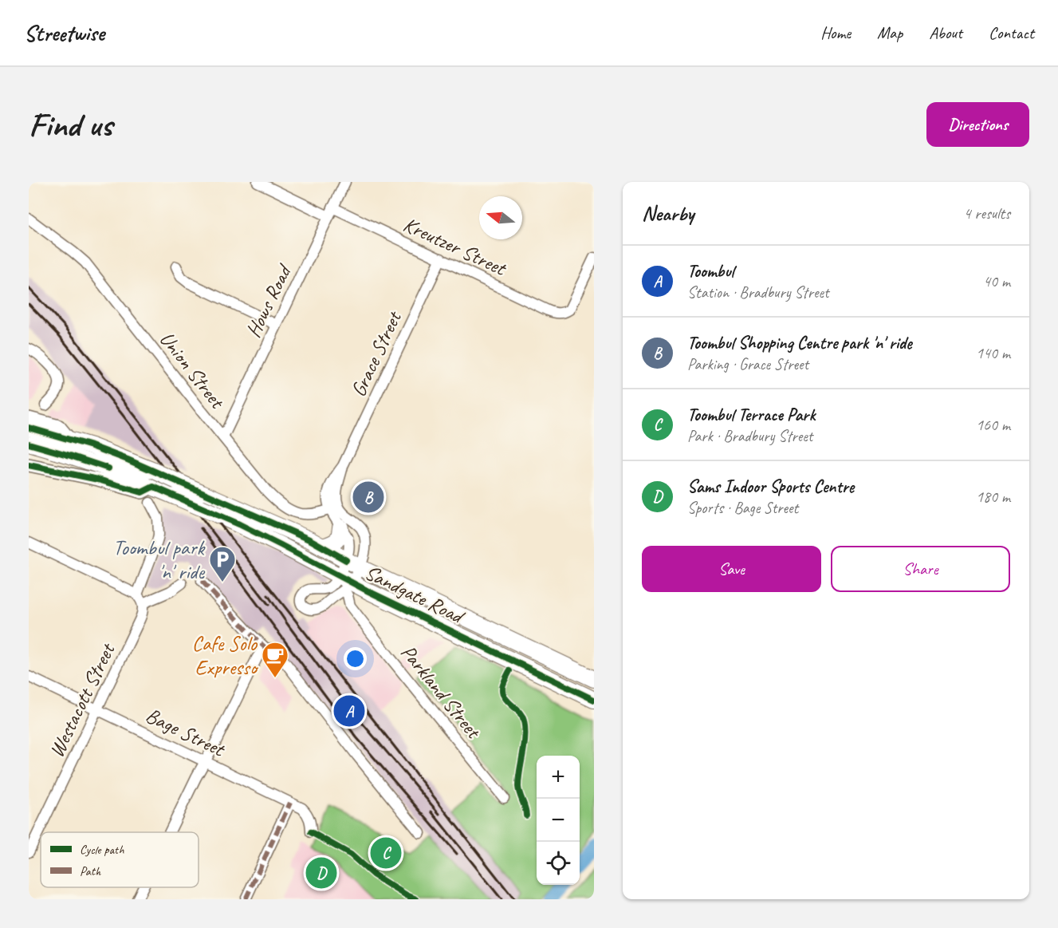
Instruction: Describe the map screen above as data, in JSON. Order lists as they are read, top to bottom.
{
  "streets": {
    "highway": ["Sandgate Road"],
    "street": [
      "Kreutzer Street",
      "Hows Road",
      "Grace Street",
      "Union Street",
      "Parkland Street",
      "Westacott Street",
      "Bage Street"
    ]
  },
  "crossings": [
    ["Kreutzer Street", "Hows Road"],
    ["Kreutzer Street", "Grace Street"],
    ["Hows Road", "Union Street"],
    ["Grace Street", "Union Street"],
    ["Sandgate Road", "Parkland Street"],
    ["Westacott Street", "Bage Street"]
  ],
  "places": {
    "parking": ["Toombul park 'n' ride"],
    "cafe": ["Cafe Solo Expresso"]
  },
  "legend": ["Cycle path", "Path"],
  "north": "left",
  "page": {
    "header": "Streetwise",
    "nav": [
      "Home",
      "Map",
      "About",
      "Contact"
    ],
    "buttons": [
      "Directions",
      ["Save", "Share"]
    ],
    "title": "Find us",
    "heading": ["Nearby", "4 results"],
    "list": [
      {
        "mark": "A",
        "name": "Toombul",
        "note": "Station · Bradbury Street",
        "value": "40 m"
      },
      {
        "mark": "B",
        "name": "Toombul Shopping Centre park 'n' ride",
        "note": "Parking · Grace Street",
        "value": "140 m"
      },
      {
        "mark": "C",
        "name": "Toombul Terrace Park",
        "note": "Park · Bradbury Street",
        "value": "160 m"
      },
      {
        "mark": "D",
        "name": "Sams Indoor Sports Centre",
        "note": "Sports · Bage Street",
        "value": "180 m"
      }
    ],
    "pins": [
      "B",
      "A",
      "C",
      "D"
    ],
    "map_buttons": ["+", "−"]
  }
}
